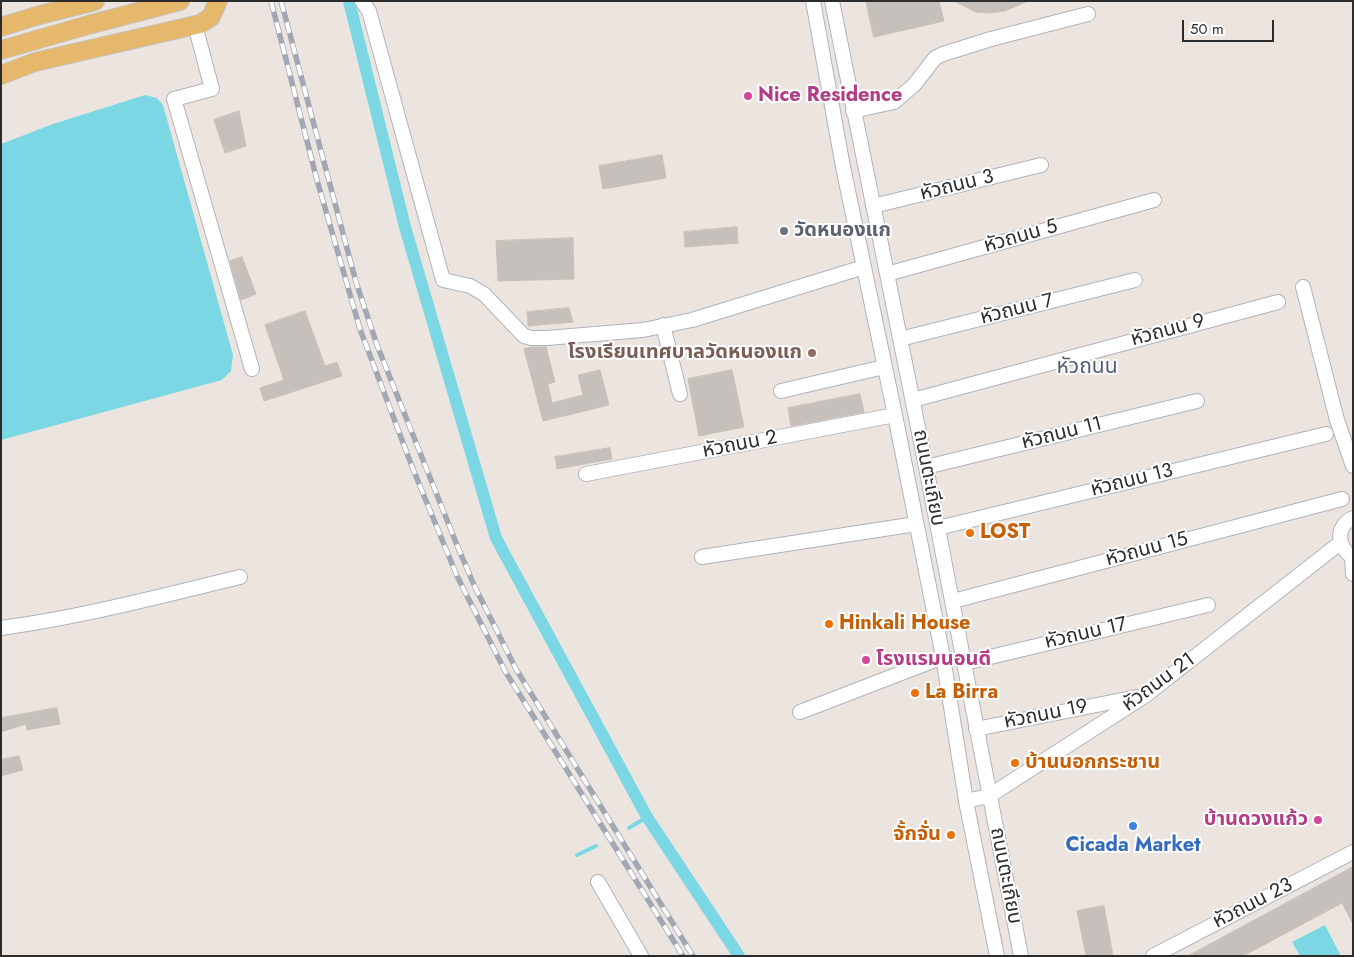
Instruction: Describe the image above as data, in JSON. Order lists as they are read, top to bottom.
{
  "streets": {
    "street": [
      "หัวถนน 3",
      "หัวถนน 5",
      "หัวถนน 7",
      "หัวถนน 9",
      "หัวถนน 11",
      "หัวถนน 2",
      "ถนนตะเกียบ",
      "หัวถนน 13",
      "หัวถนน 15",
      "หัวถนน 17",
      "หัวถนน 21",
      "หัวถนน 19",
      "หัวถนน 23"
    ]
  },
  "crossings": [
    ["หัวถนน 3", "ถนนตะเกียบ"],
    ["หัวถนน 5", "ถนนตะเกียบ"],
    ["หัวถนน 7", "ถนนตะเกียบ"],
    ["หัวถนน 9", "ถนนตะเกียบ"],
    ["หัวถนน 11", "ถนนตะเกียบ"],
    ["หัวถนน 2", "ถนนตะเกียบ"],
    ["ถนนตะเกียบ", "หัวถนน 13"],
    ["ถนนตะเกียบ", "หัวถนน 15"],
    ["ถนนตะเกียบ", "หัวถนน 17"],
    ["ถนนตะเกียบ", "หัวถนน 21"],
    ["ถนนตะเกียบ", "หัวถนน 19"],
    ["หัวถนน 21", "หัวถนน 19"]
  ],
  "districts": ["หัวถนน"],
  "places": [
    "Nice Residence",
    "วัดหนองแก",
    "โรงเรียนเทศบาลวัดหนองแก",
    "LOST",
    "Hinkali House",
    "โรงแรมนอนดี",
    "La Birra",
    "บ้านนอกกระชาน",
    "บ้านดวงแก้ว",
    "Cicada Market",
    "จั้กจั่น"
  ],
  "scale_bar": "50 m"
}
